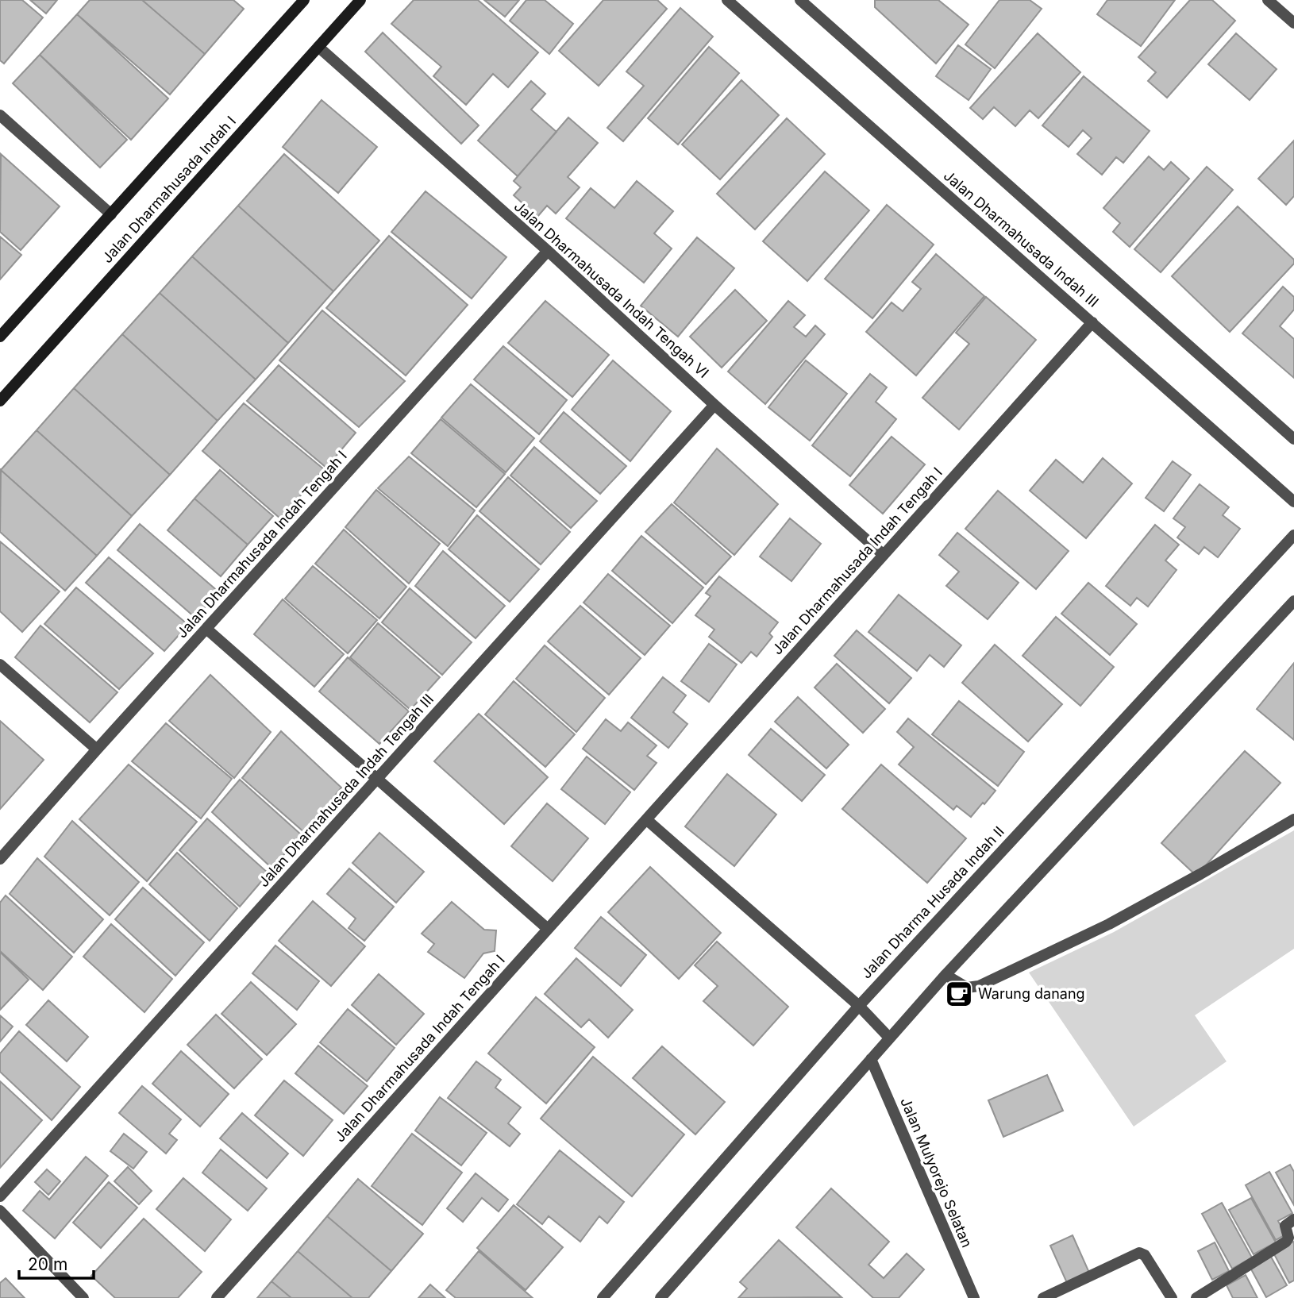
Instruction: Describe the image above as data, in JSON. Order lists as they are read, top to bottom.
{
  "streets": {
    "main road": ["Jalan Dharmahusada Indah I"],
    "street": [
      "Jalan Dharmahusada Indah III",
      "Jalan Dharmahusada Indah Tengah VI",
      "Jalan Dharmahusada Indah Tengah I",
      "Jalan Dharmahusada Indah Tengah III",
      "Jalan Dharma Husada Indah II",
      "Jalan Mulyorejo Selatan"
    ]
  },
  "crossings": [
    ["Jalan Dharmahusada Indah I", "Jalan Dharmahusada Indah Tengah VI"],
    ["Jalan Dharmahusada Indah III", "Jalan Dharmahusada Indah Tengah I"],
    ["Jalan Dharmahusada Indah Tengah VI", "Jalan Dharmahusada Indah Tengah I"],
    ["Jalan Dharmahusada Indah Tengah VI", "Jalan Dharmahusada Indah Tengah III"]
  ],
  "places": {
    "cafe": ["Warung danang"]
  },
  "scale_bar": "20 m"
}
